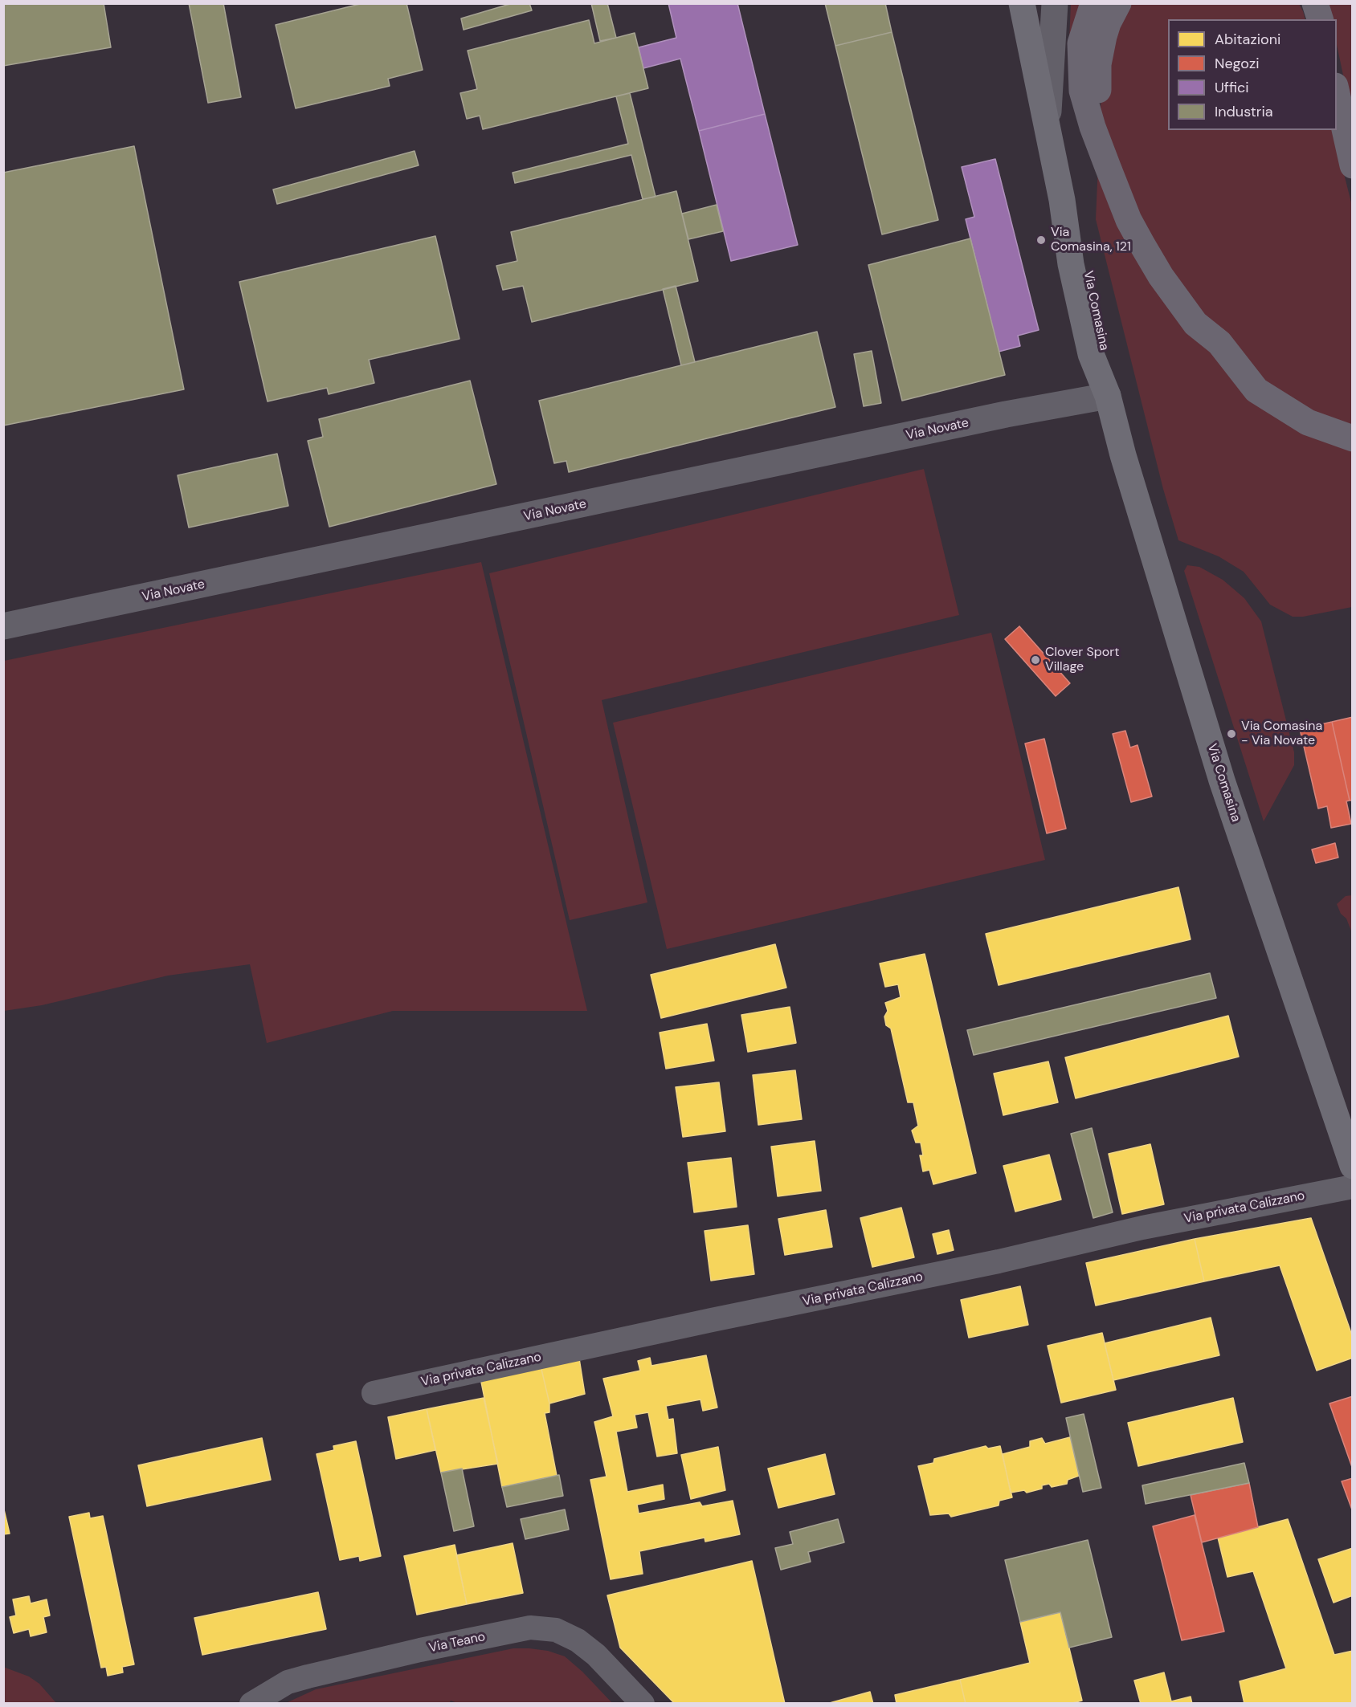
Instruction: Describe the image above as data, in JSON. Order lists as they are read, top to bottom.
{
  "streets": {
    "main road": ["Via Comasina"],
    "street": ["Via Novate", "Via privata Calizzano", "Via Teano"]
  },
  "crossings": [
    ["Via Comasina", "Via Novate"]
  ],
  "places": ["Via Comasina, 121", "Clover Sport Village", "Via Comasina - Via Novate"],
  "legend": [
    "Abitazioni",
    "Negozi",
    "Uffici",
    "Industria"
  ]
}
